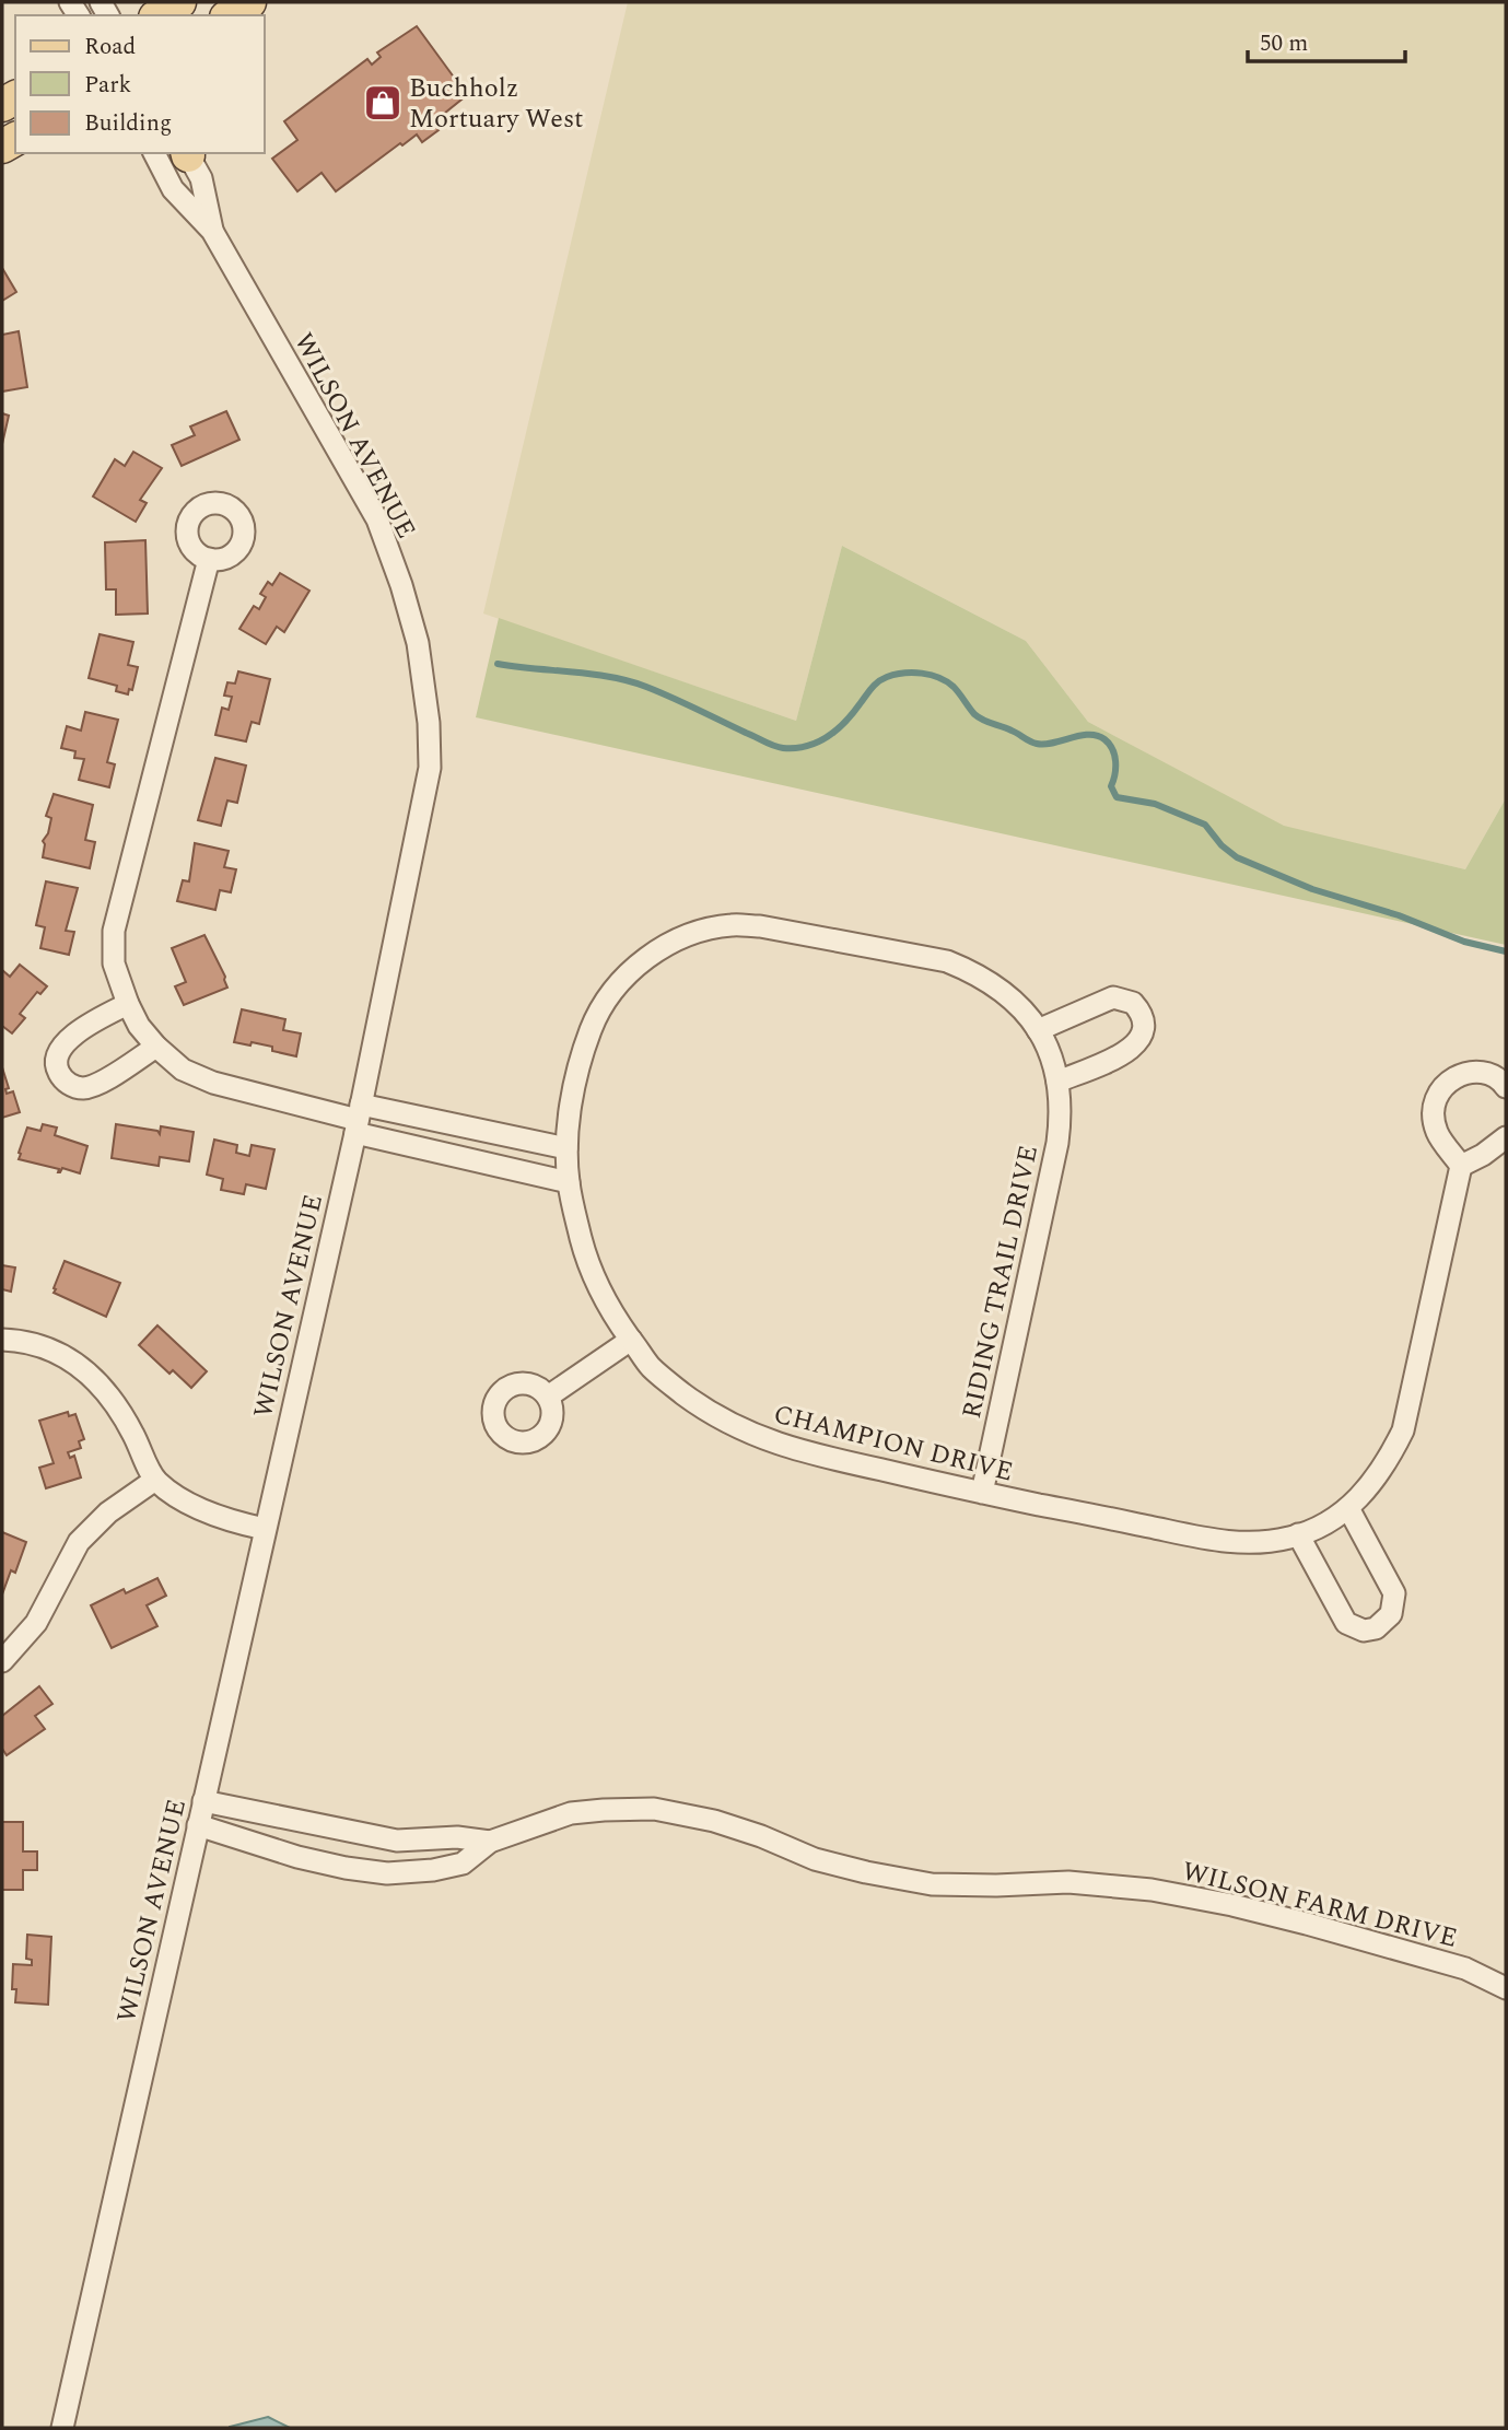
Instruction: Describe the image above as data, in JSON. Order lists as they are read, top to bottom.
{
  "streets": {
    "street": [
      "WILSON AVENUE",
      "RIDING TRAIL DRIVE",
      "CHAMPION DRIVE",
      "WILSON FARM DRIVE"
    ]
  },
  "crossings": [
    ["WILSON AVENUE", "WILSON FARM DRIVE"],
    ["RIDING TRAIL DRIVE", "CHAMPION DRIVE"]
  ],
  "places": {
    "shop": ["Buchholz Mortuary West"]
  },
  "legend": ["Road", "Park", "Building"],
  "scale_bar": "50 m"
}
